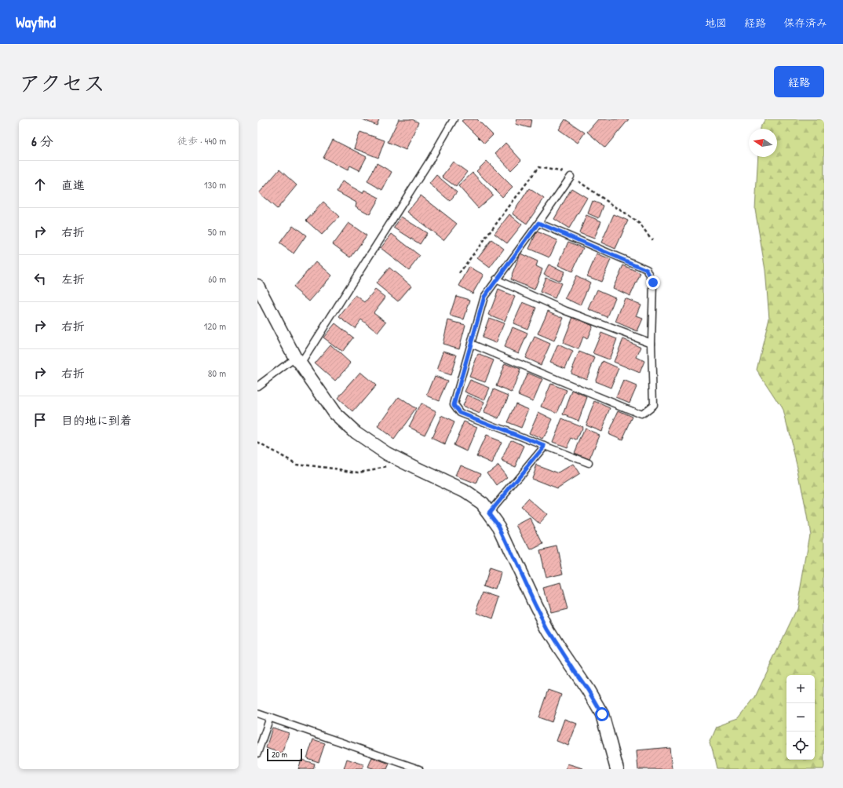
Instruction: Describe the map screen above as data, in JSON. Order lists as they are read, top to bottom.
{
  "scale_bar": "20 m",
  "north": "left",
  "page": {
    "header": "Wayfind",
    "nav": ["地図", "経路", "保存済み"],
    "title": "アクセス",
    "buttons": "経路",
    "heading": ["6 分", "徒歩 · 440 m"],
    "list": [
      ["直進", "130 m"],
      ["右折", "50 m"],
      ["左折", "60 m"],
      ["右折", "120 m"],
      ["右折", "80 m"],
      "目的地に到着"
    ],
    "map_buttons": ["+", "−"],
    "scale": "20 m"
  }
}
